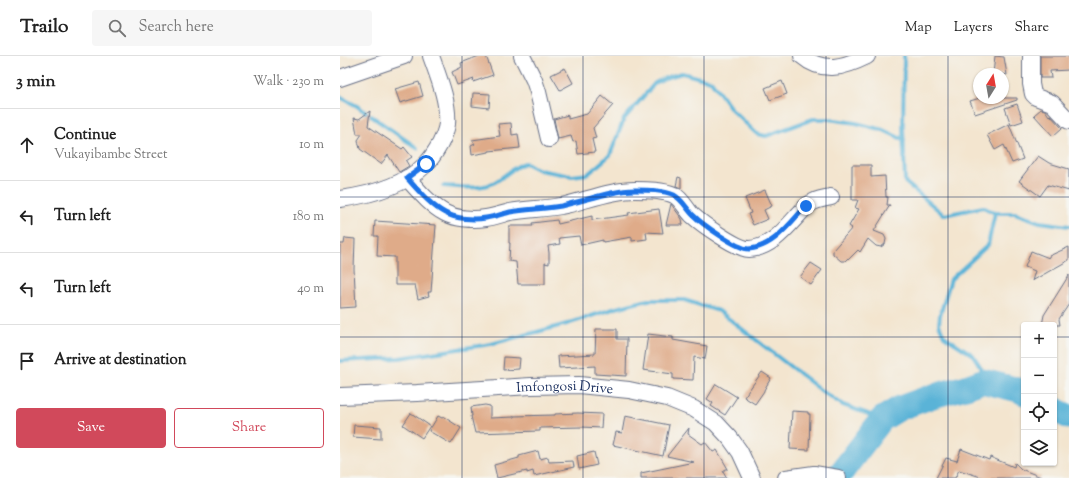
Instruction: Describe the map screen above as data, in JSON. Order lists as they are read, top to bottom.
{
  "streets": {
    "street": ["Imfongosi Drive"]
  },
  "north": "top",
  "page": {
    "header": "Trailo",
    "search": "Search here",
    "nav": ["Map", "Layers", "Share"],
    "heading": ["3 min", "Walk · 230 m"],
    "list": [
      ["Continue", "Vukayibambe Street", "10 m"],
      ["Turn left", "180 m"],
      ["Turn left", "40 m"],
      "Arrive at destination"
    ],
    "map_buttons": ["+", "−"],
    "buttons": ["Save", "Share"]
  }
}
